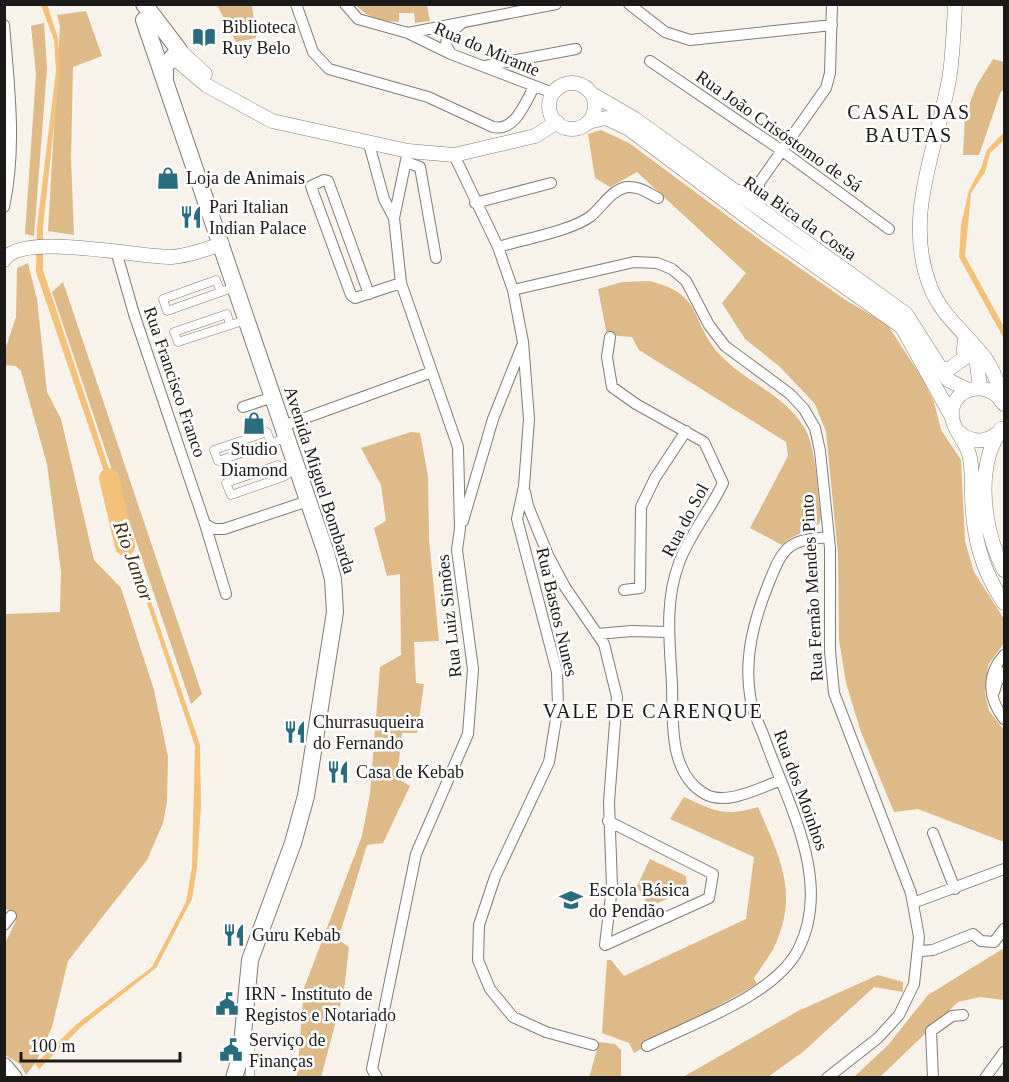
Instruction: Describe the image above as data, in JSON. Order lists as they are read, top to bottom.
{
  "streets": {
    "main road": ["Avenida Miguel Bombarda"],
    "street": [
      "Rua do Mirante",
      "Rua João Crisóstomo de Sá",
      "Rua Bica da Costa",
      "Rua Francisco Franco",
      "Rua do Sol",
      "Rua Fernão Mendes Pinto",
      "Rua Bastos Nunes",
      "Rua Luiz Simões",
      "Rua dos Moinhos"
    ]
  },
  "crossings": [
    ["Rua do Mirante", "Rua Bica da Costa"],
    ["Rua do Sol", "Rua dos Moinhos"],
    ["Rua Fernão Mendes Pinto", "Rua Bastos Nunes"],
    ["Rua Fernão Mendes Pinto", "Rua dos Moinhos"]
  ],
  "districts": ["CASAL DAS BAUTAS", "VALE DE CARENQUE"],
  "water": ["Rio Jamor"],
  "places": {
    "library": ["Biblioteca Ruy Belo"],
    "shop": ["Loja de Animais", "Studio Diamond"],
    "restaurant": [
      "Pari Italian Indian Palace",
      "Churrasuqueira do Fernando",
      "Casa de Kebab",
      "Guru Kebab"
    ],
    "school or university": ["Escola Básica do Pendão"],
    "public building": ["IRN - Instituto de Registos e Notariado", "Serviço de Finanças"]
  },
  "scale_bar": "100 m"
}
